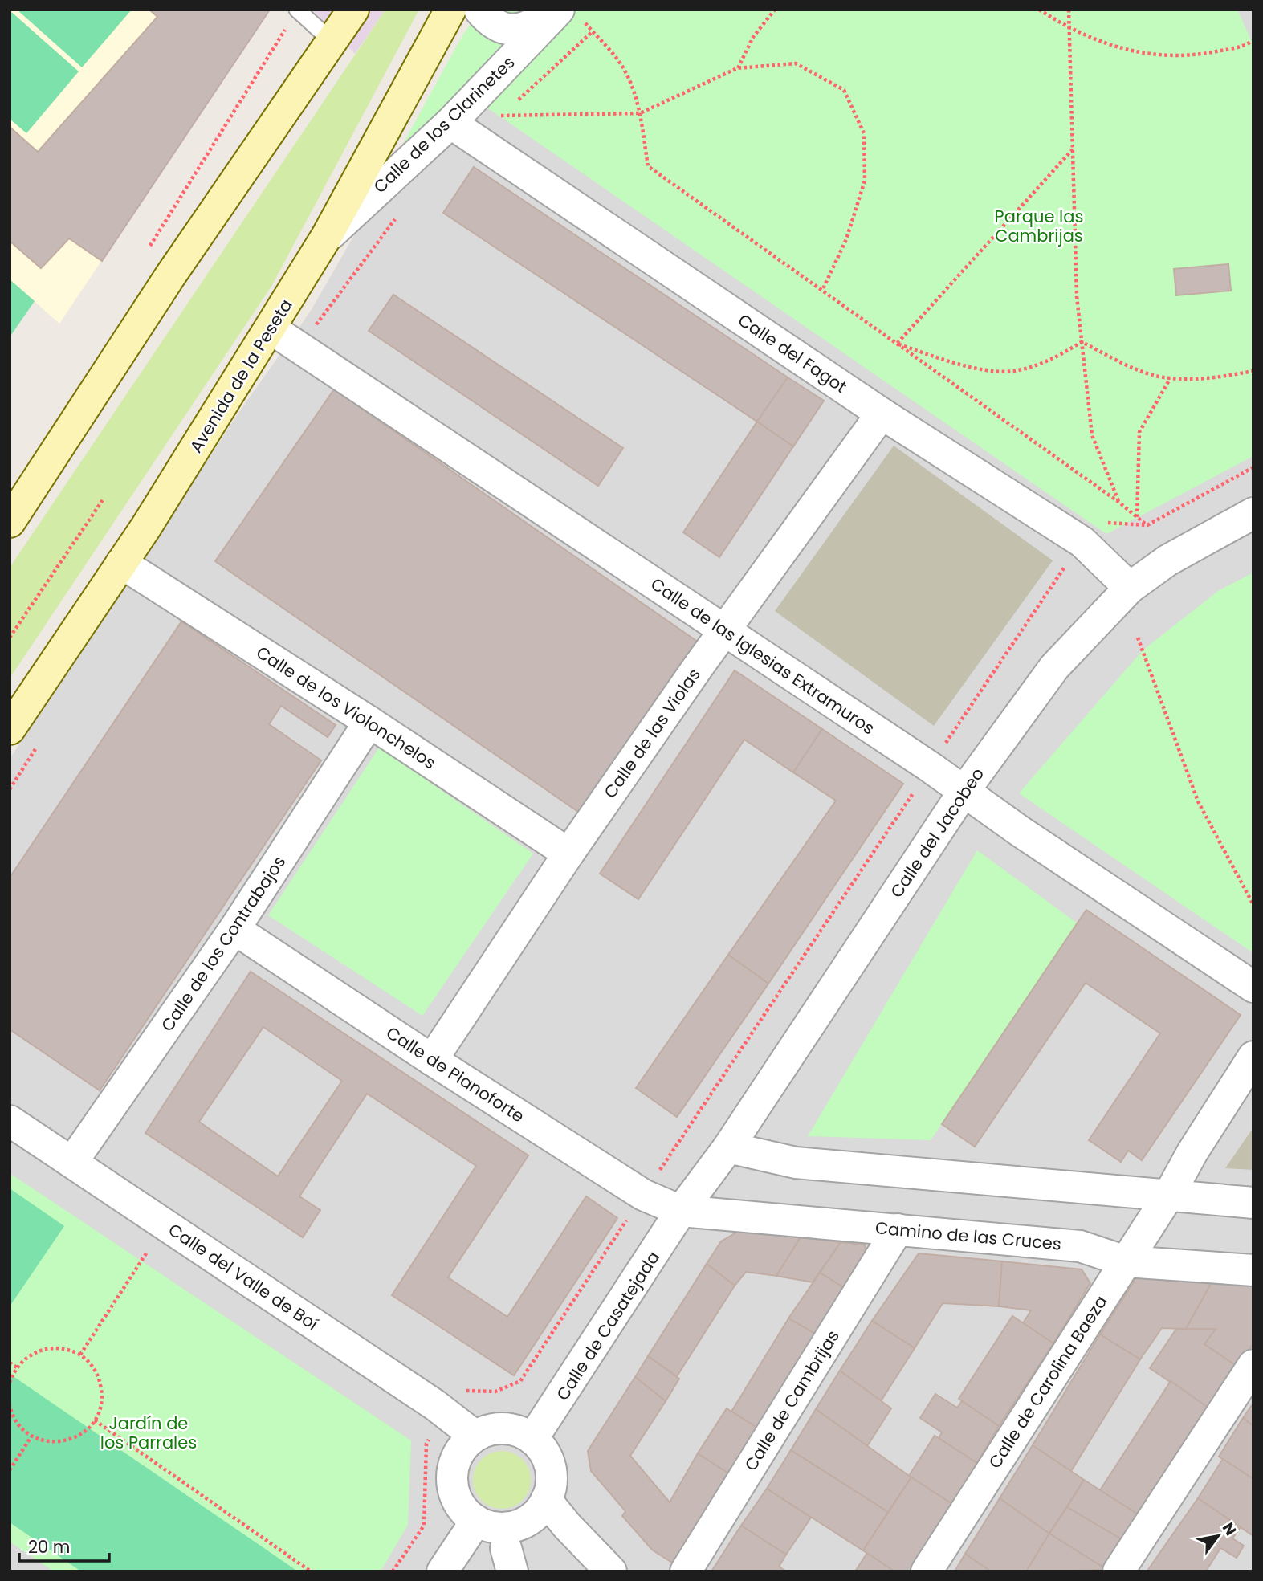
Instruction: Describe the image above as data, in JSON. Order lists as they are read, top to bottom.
{
  "streets": {
    "street": [
      "Calle de los Clarinetes",
      "Calle del Fagot",
      "Avenida de la Peseta",
      "Calle de las Iglesias Extramuros",
      "Calle de los Violonchelos",
      "Calle de las Violas",
      "Calle del Jacobeo",
      "Calle de los Contrabajos",
      "Calle de Pianoforte",
      "Camino de las Cruces",
      "Calle del Valle de Boí",
      "Calle de Casatejada",
      "Calle de Carolina Baeza",
      "Calle de Cambrijas"
    ]
  },
  "crossings": [
    ["Calle de los Clarinetes", "Calle del Fagot"],
    ["Calle de los Clarinetes", "Avenida de la Peseta"],
    ["Calle del Fagot", "Calle de las Violas"],
    ["Calle del Fagot", "Calle del Jacobeo"],
    ["Avenida de la Peseta", "Calle de las Iglesias Extramuros"],
    ["Avenida de la Peseta", "Calle de los Violonchelos"],
    ["Calle de las Iglesias Extramuros", "Calle de las Violas"],
    ["Calle de las Iglesias Extramuros", "Calle del Jacobeo"],
    ["Calle de los Violonchelos", "Calle de las Violas"],
    ["Calle de los Violonchelos", "Calle de los Contrabajos"],
    ["Calle de las Violas", "Calle de Pianoforte"],
    ["Calle del Jacobeo", "Calle de Pianoforte"],
    ["Calle del Jacobeo", "Camino de las Cruces"],
    ["Calle del Jacobeo", "Calle de Casatejada"],
    ["Calle de los Contrabajos", "Calle de Pianoforte"],
    ["Calle de los Contrabajos", "Calle del Valle de Boí"],
    ["Calle de Pianoforte", "Camino de las Cruces"],
    ["Calle de Pianoforte", "Calle de Casatejada"],
    ["Camino de las Cruces", "Calle de Casatejada"],
    ["Camino de las Cruces", "Calle de Carolina Baeza"],
    ["Camino de las Cruces", "Calle de Cambrijas"],
    ["Calle del Valle de Boí", "Calle de Casatejada"]
  ],
  "parks": ["Parque las Cambrijas", "Jardín de los Parrales"],
  "scale_bar": "20 m",
  "north": "top right"
}
